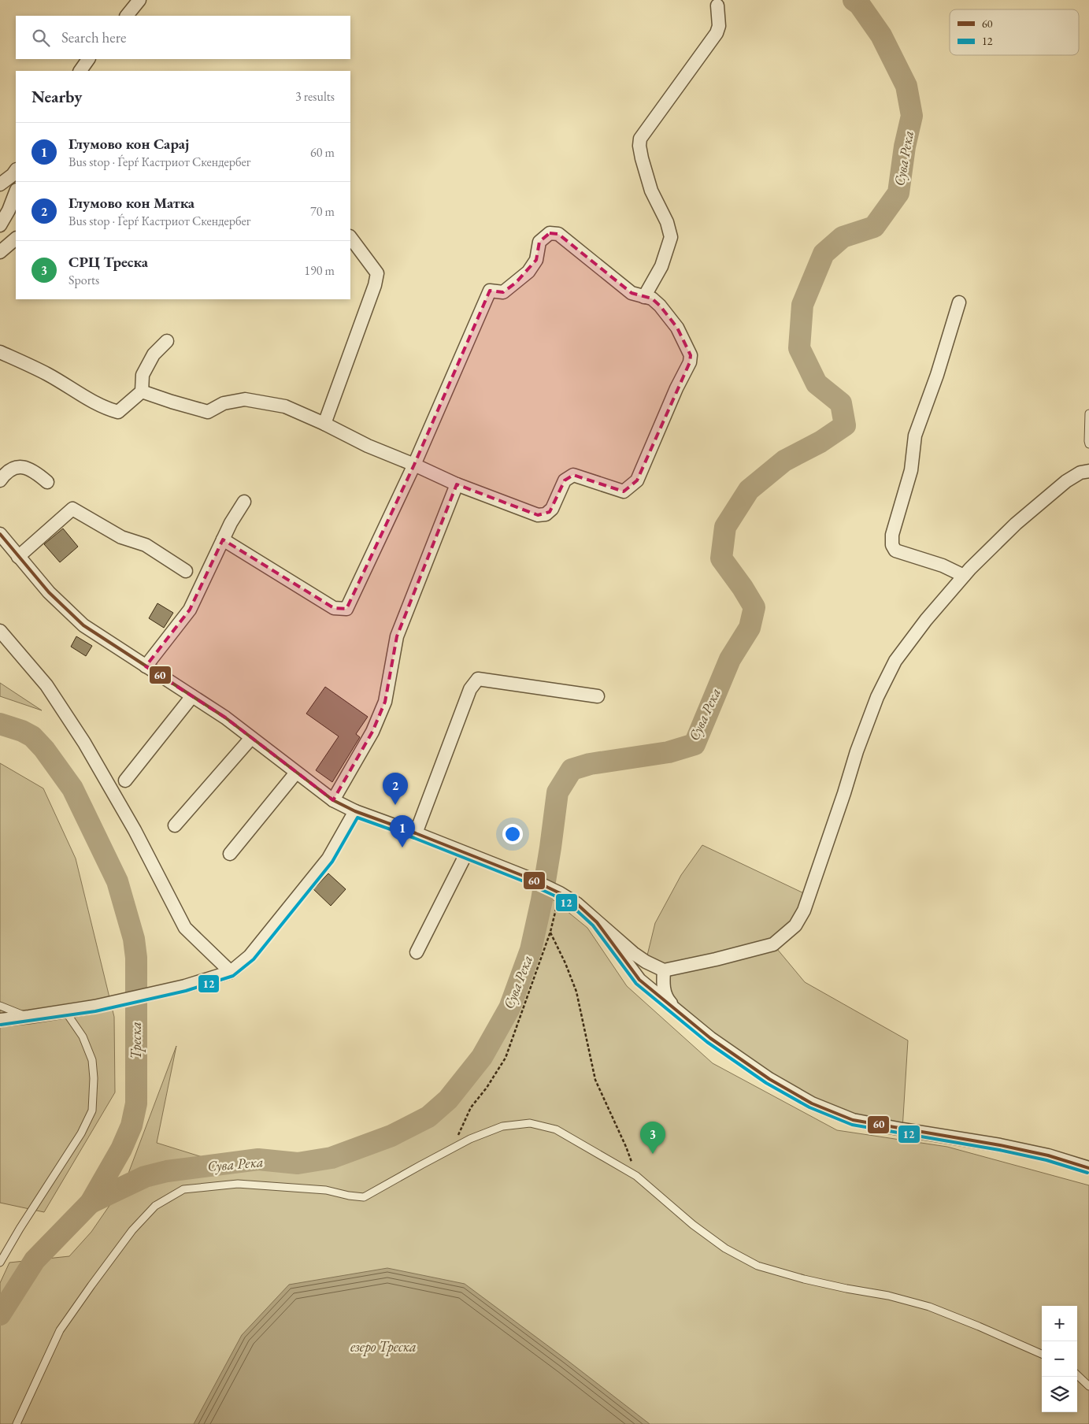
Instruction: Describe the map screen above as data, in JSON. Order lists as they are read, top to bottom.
{
  "water": ["Сува Река", "Треска", "езеро Треска"],
  "lines": ["transit line 60", "transit line 12"],
  "legend": ["60", "12"],
  "page": {
    "search": "Search here",
    "heading": ["Nearby", "3 results"],
    "list": [
      {
        "mark": "1",
        "name": "Глумово кон Сарај",
        "note": "Bus stop · Ѓерѓ Кастриот Скендербег",
        "value": "60 m"
      },
      {
        "mark": "2",
        "name": "Глумово кон Матка",
        "note": "Bus stop · Ѓерѓ Кастриот Скендербег",
        "value": "70 m"
      },
      {
        "mark": "3",
        "name": "СРЦ Треска",
        "note": "Sports",
        "value": "190 m"
      }
    ],
    "pins": ["2", "1", "3"],
    "map_buttons": ["+", "−"]
  }
}
